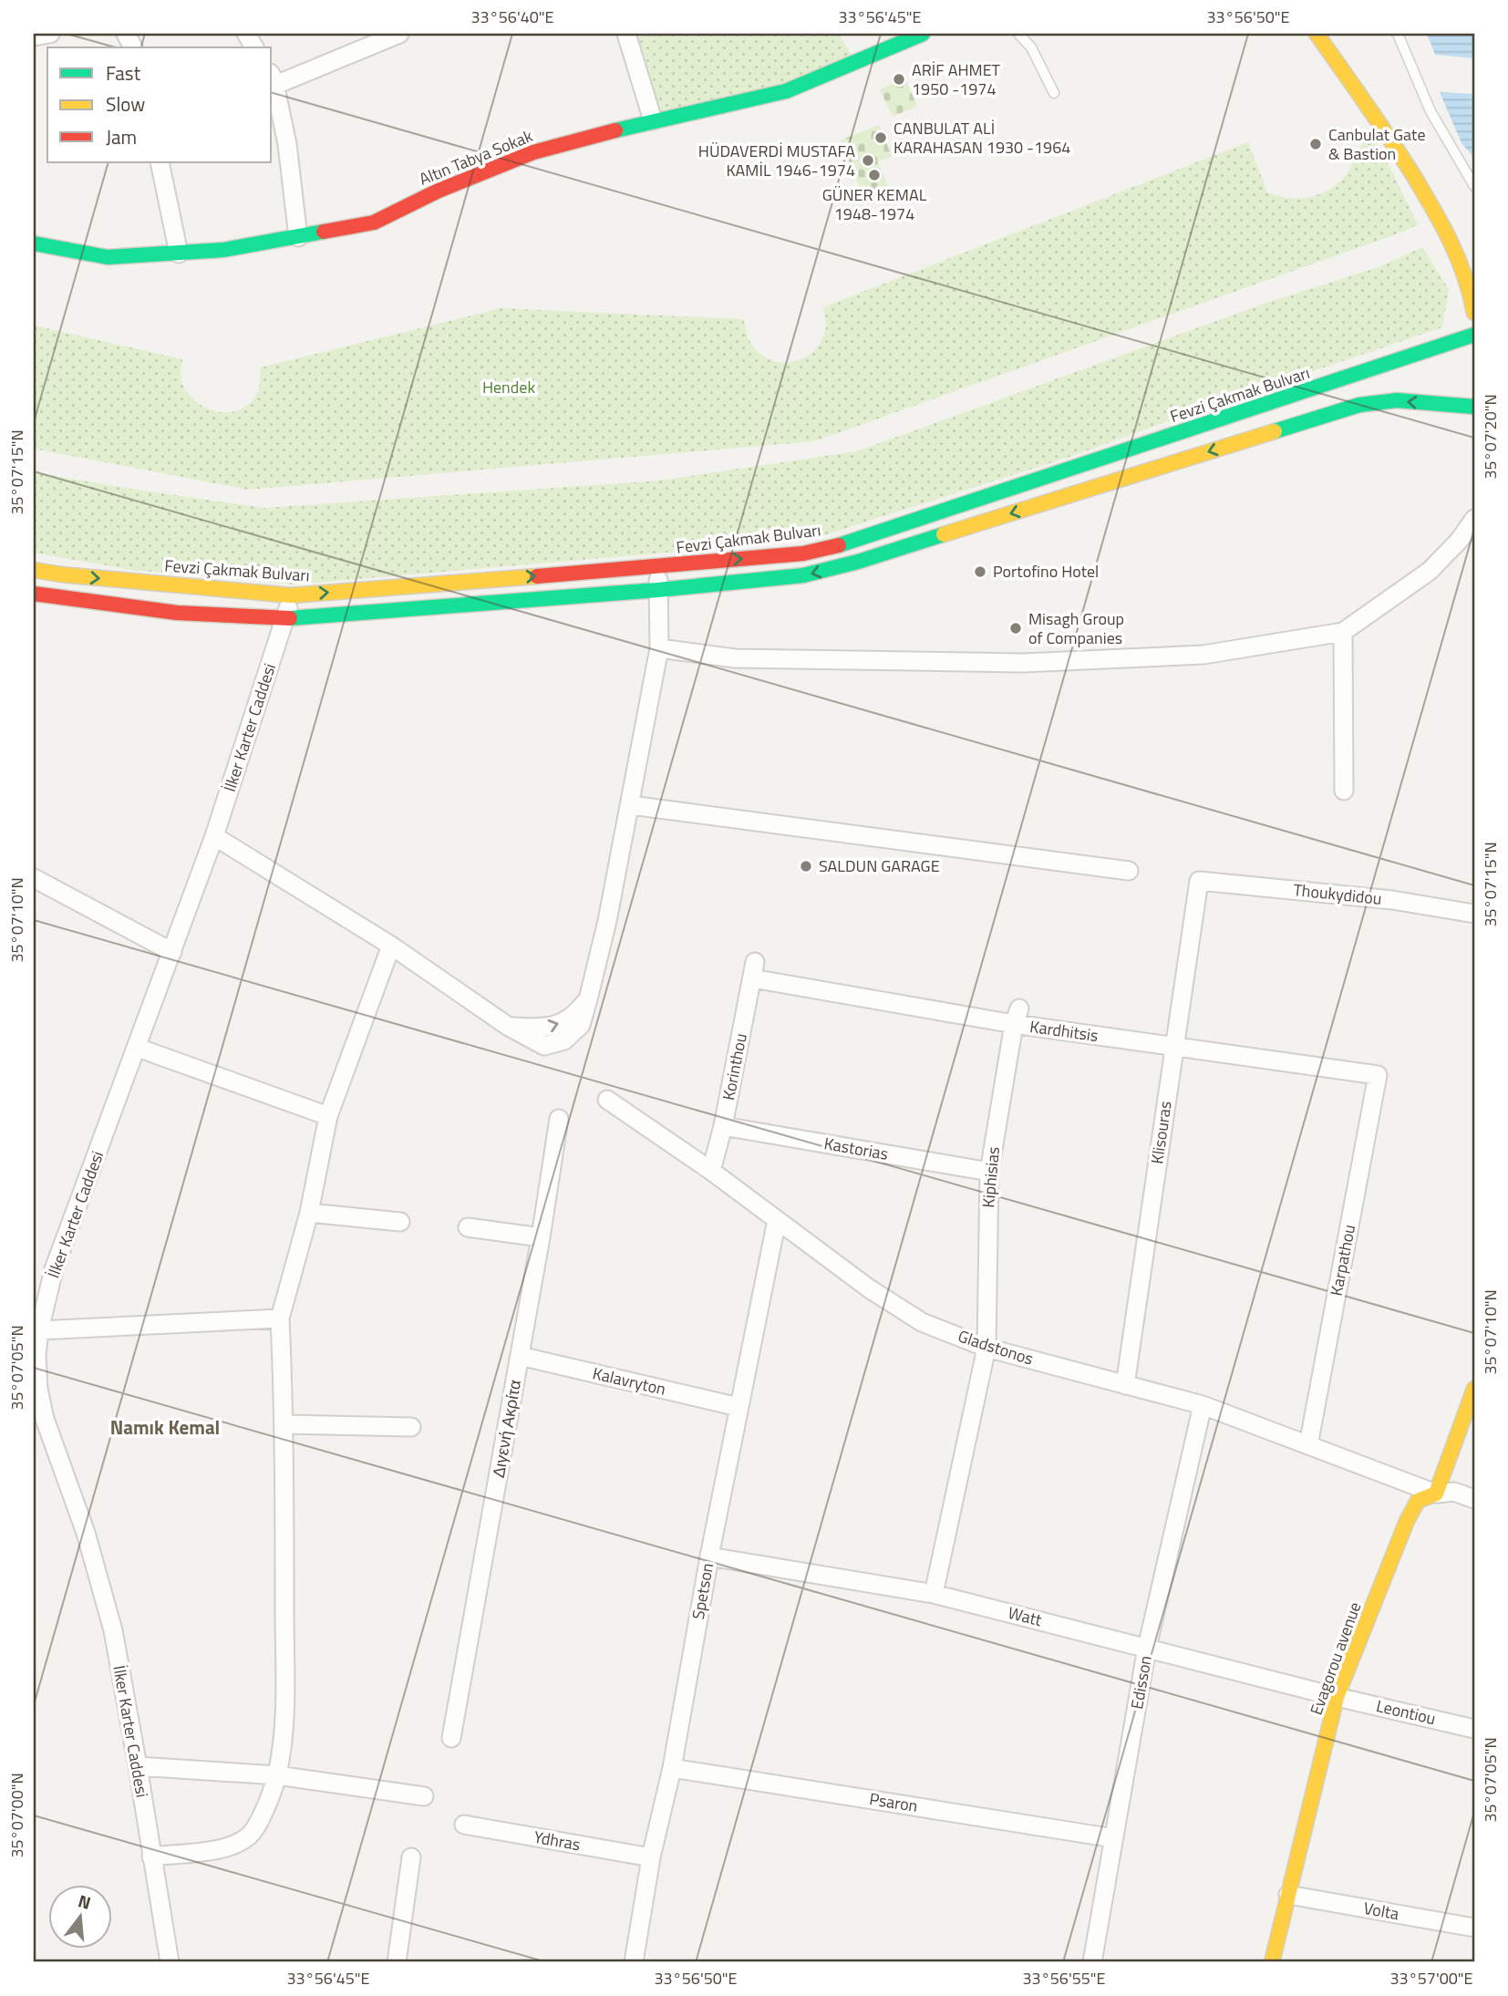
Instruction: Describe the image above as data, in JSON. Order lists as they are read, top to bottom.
{
  "streets": {
    "main road": ["Altın Tabya Sokak", "Fevzi Çakmak Bulvarı", "Evagorou avenue"],
    "street": [
      "İlker Karter Caddesi",
      "Thoukydidou",
      "Kardhitsis",
      "Korinthou",
      "Klisouras",
      "Kastorias",
      "Kiphisias",
      "Karpathou",
      "Gladstonos",
      "Kalavryton",
      "Διγενή Ακρίτα",
      "Spetson",
      "Watt",
      "Edisson",
      "Leontiou",
      "Psaron",
      "Ydhras",
      "Volta"
    ]
  },
  "crossings": [
    ["Fevzi Çakmak Bulvarı", "İlker Karter Caddesi"],
    ["Thoukydidou", "Klisouras"],
    ["Kardhitsis", "Korinthou"],
    ["Kardhitsis", "Klisouras"],
    ["Kardhitsis", "Kiphisias"],
    ["Kardhitsis", "Karpathou"],
    ["Korinthou", "Kastorias"],
    ["Korinthou", "Gladstonos"],
    ["Klisouras", "Gladstonos"],
    ["Kastorias", "Kiphisias"],
    ["Kiphisias", "Gladstonos"],
    ["Kiphisias", "Watt"],
    ["Karpathou", "Gladstonos"],
    ["Gladstonos", "Spetson"],
    ["Gladstonos", "Evagorou avenue"],
    ["Gladstonos", "Edisson"],
    ["Kalavryton", "Διγενή Ακρίτα"],
    ["Kalavryton", "Spetson"],
    ["Spetson", "Watt"],
    ["Spetson", "Psaron"],
    ["Spetson", "Ydhras"],
    ["Watt", "Evagorou avenue"],
    ["Watt", "Edisson"],
    ["Watt", "Leontiou"],
    ["Evagorou avenue", "Leontiou"],
    ["Evagorou avenue", "Volta"],
    ["Edisson", "Psaron"]
  ],
  "districts": ["Namık Kemal"],
  "parks": ["Hendek"],
  "places": [
    "ARİF AHMET 1950 -1974",
    "CANBULAT ALİ KARAHASAN 1930 -1964",
    "Canbulat Gate & Bastion",
    "HÜDAVERDİ MUSTAFA KAMİL 1946-1974",
    "GÜNER KEMAL 1948-1974",
    "Portofino Hotel",
    "Misagh Group of Companies",
    "SALDUN GARAGE"
  ],
  "legend": ["Fast", "Slow", "Jam"],
  "north": "top",
  "coordinates": [
    "33°56'40\"E",
    "33°56'45\"E",
    "33°56'50\"E",
    "35°07'20\"N",
    "35°07'15\"N",
    "35°07'10\"N",
    "35°07'05\"N",
    "35°07'00\"N",
    "33°56'55\"E",
    "33°57'00\"E"
  ]
}
